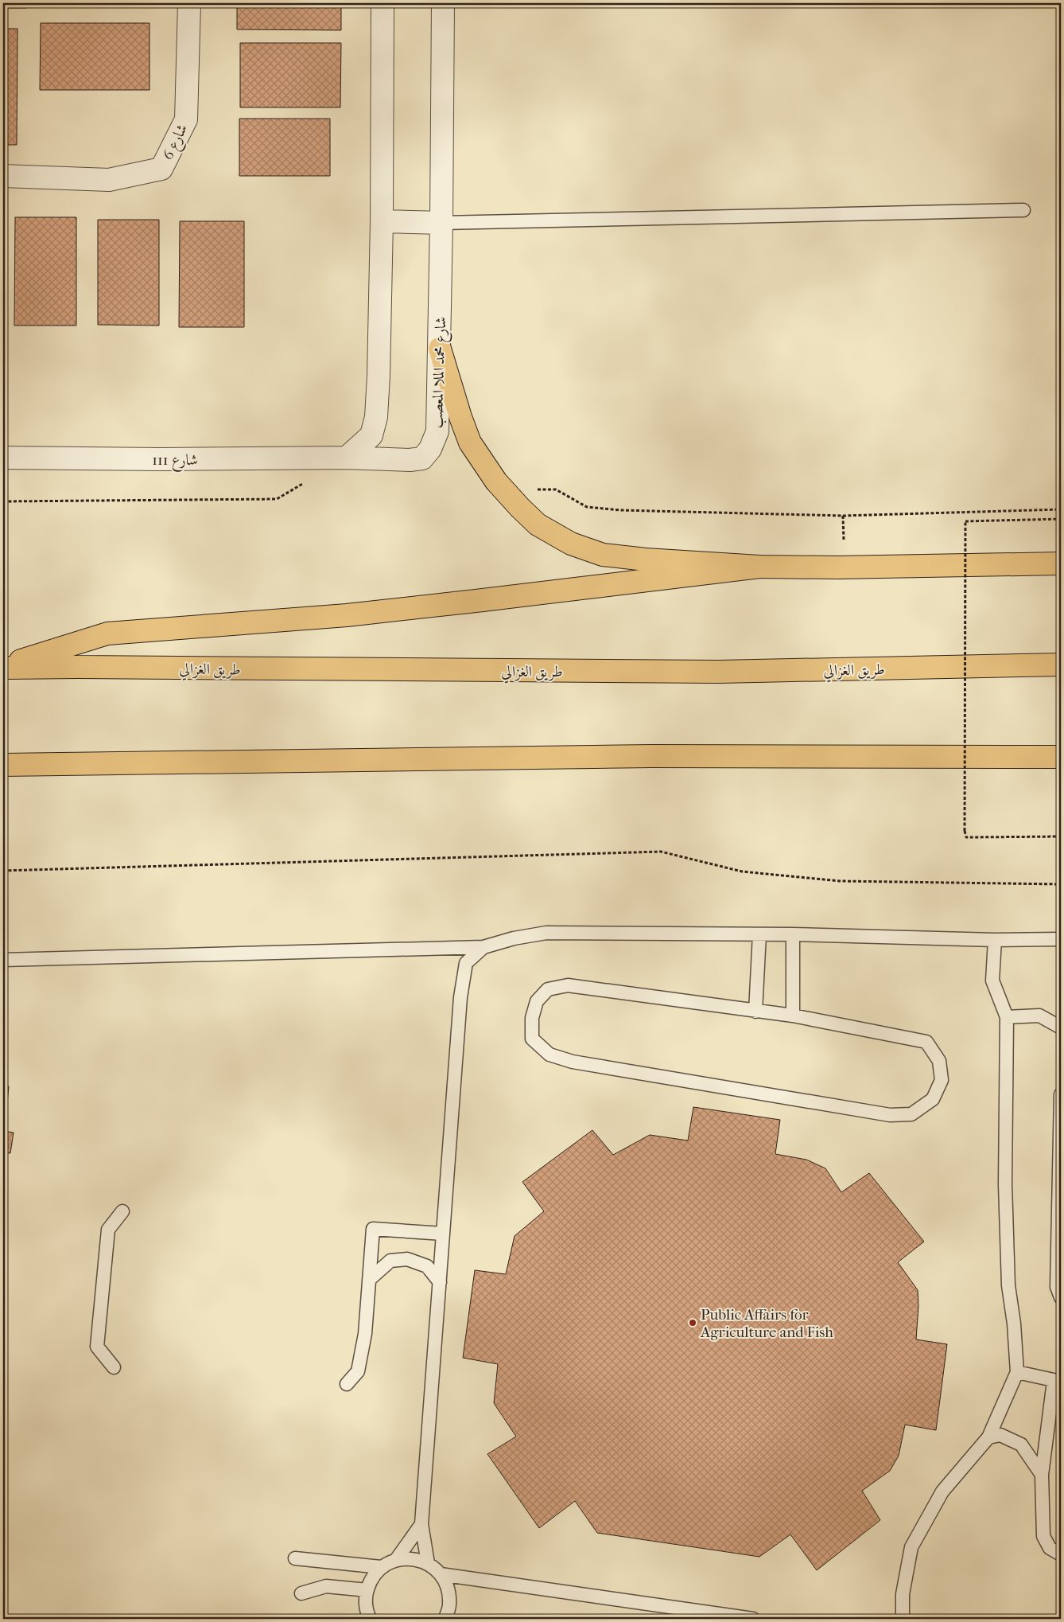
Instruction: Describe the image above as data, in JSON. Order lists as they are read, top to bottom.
{
  "streets": {
    "main road": ["طريق الغزالي"],
    "street": ["شارع 6", "شارع محمد الملا المعصب", "شارع 111"]
  },
  "crossings": [
    ["شارع محمد الملا المعصب", "شارع 111"]
  ],
  "places": ["Public Affairs for Agriculture and Fish"]
}
